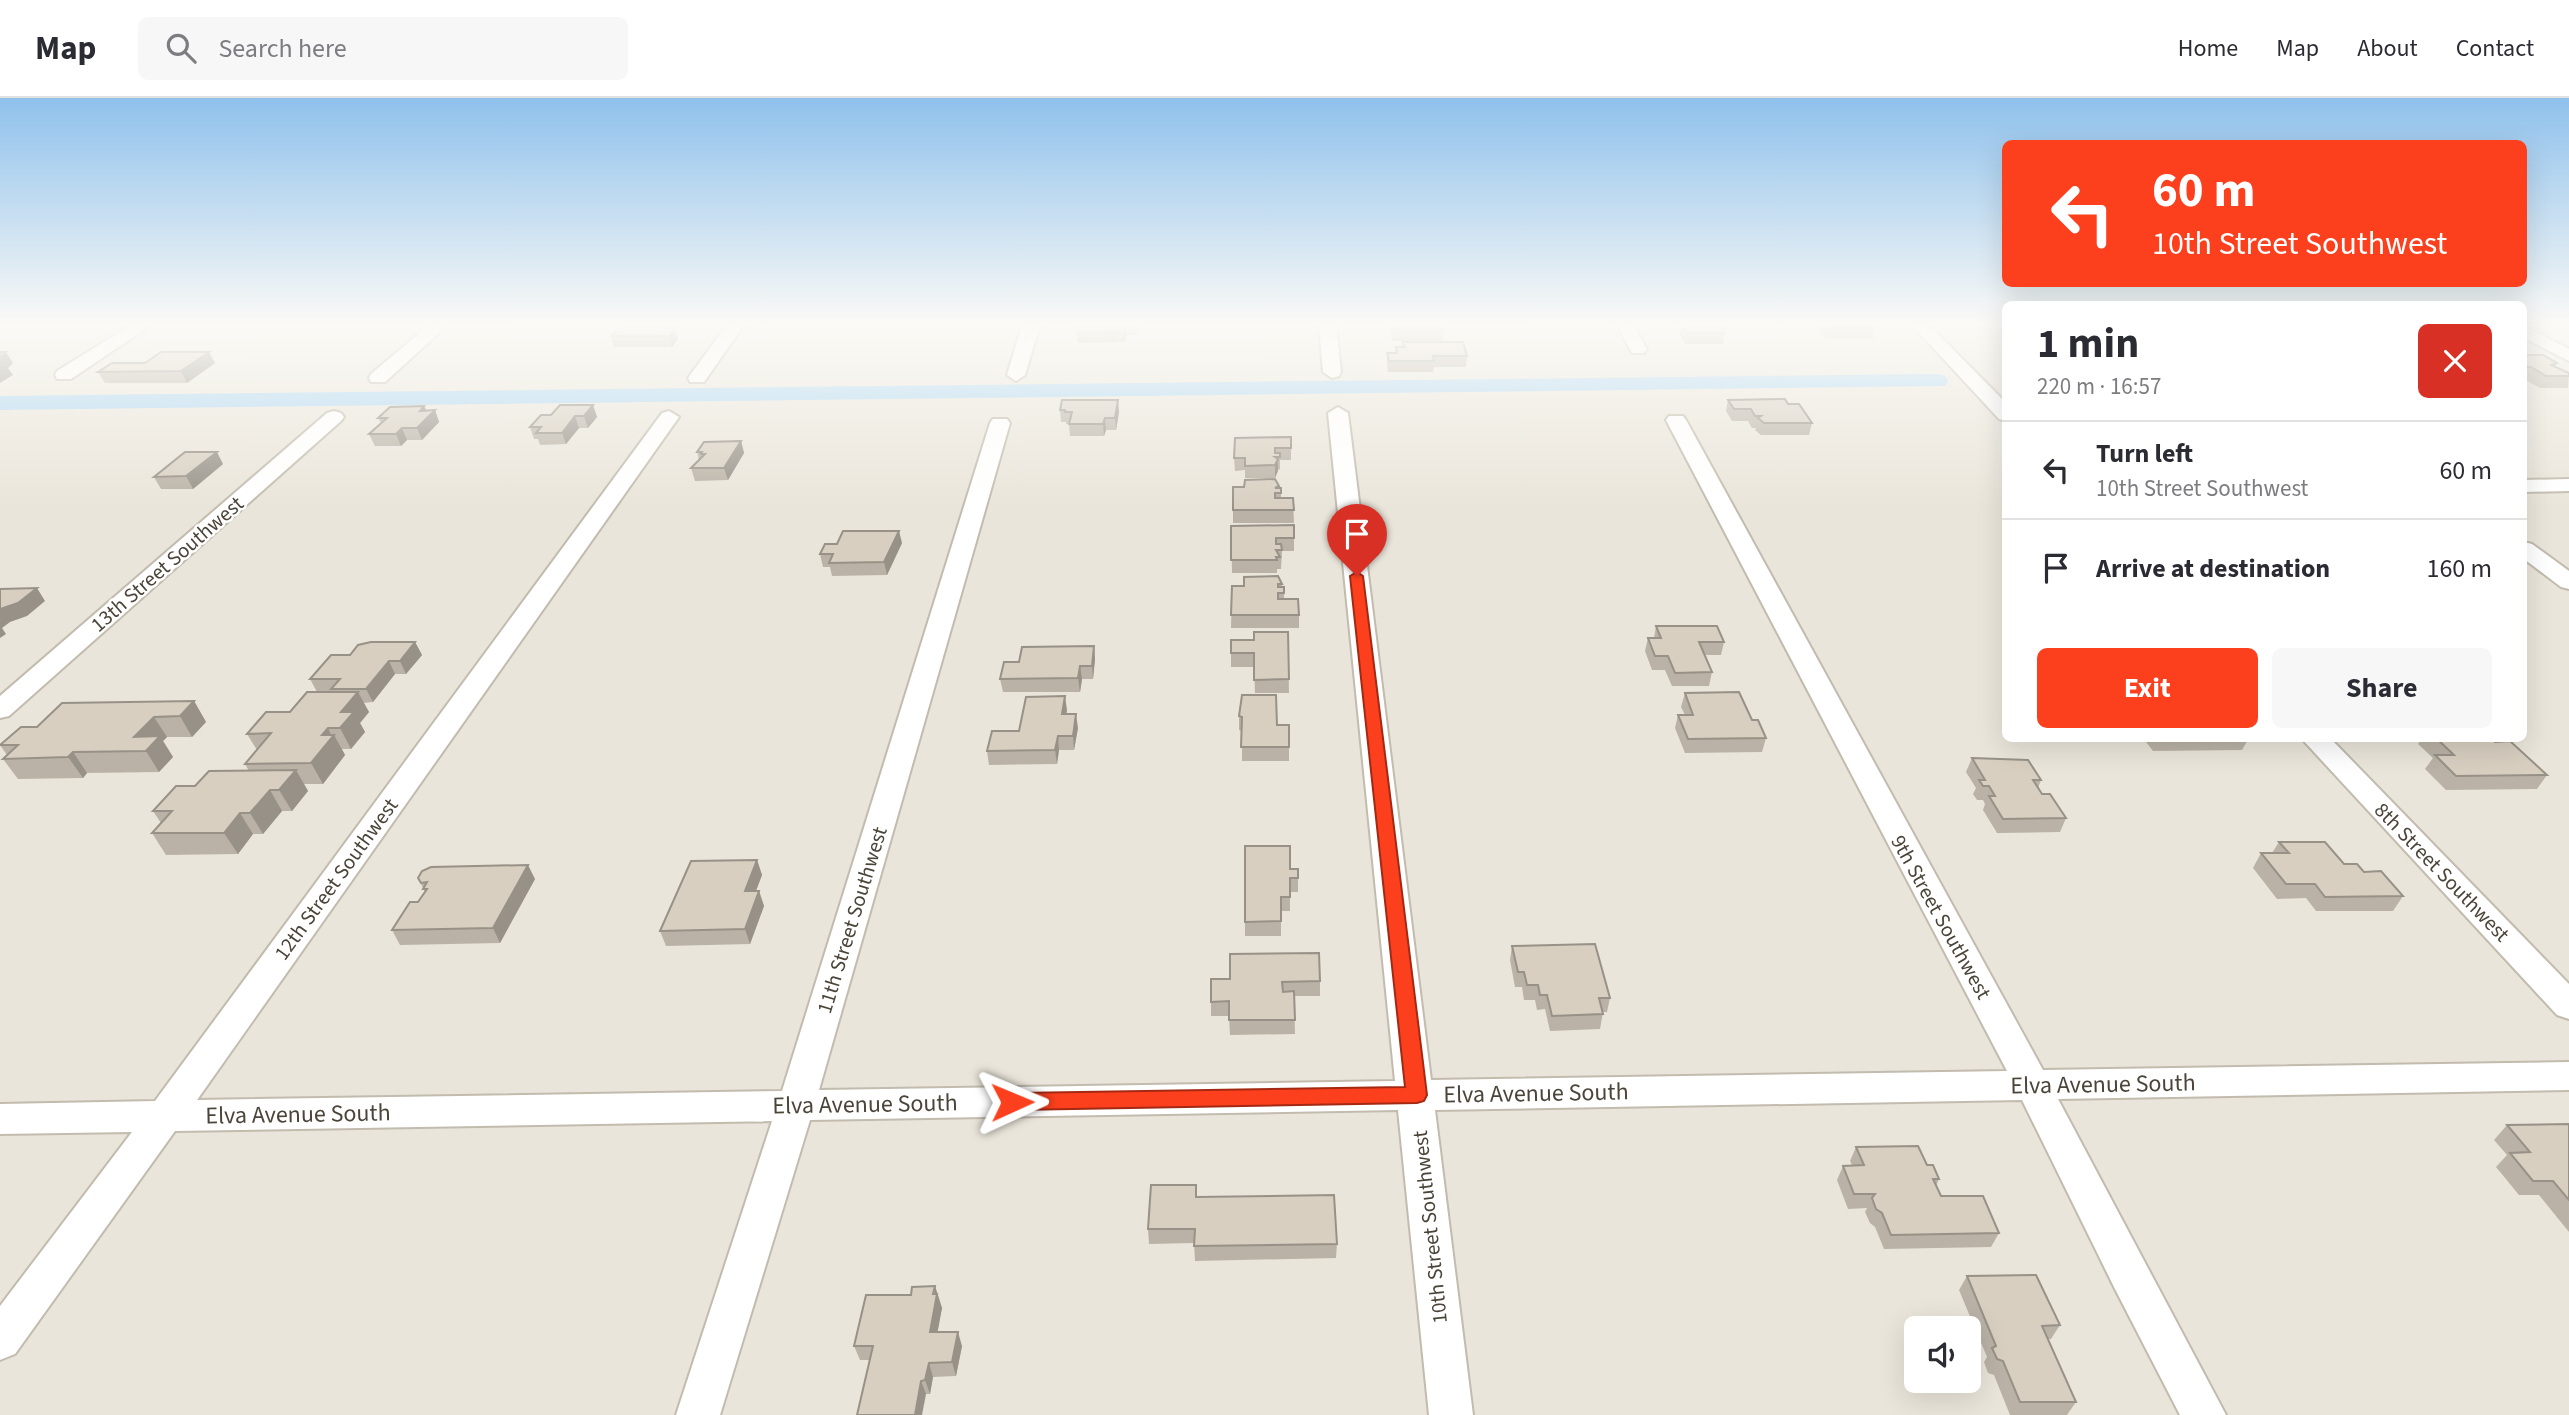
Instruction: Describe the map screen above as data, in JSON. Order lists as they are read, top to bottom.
{
  "streets": {
    "street": [
      "13th Street Southwest",
      "8th Street Southwest",
      "12th Street Southwest",
      "9th Street Southwest",
      "11th Street Southwest",
      "Elva Avenue South",
      "10th Street Southwest"
    ]
  },
  "crossings": [
    ["12th Street Southwest", "Elva Avenue South"],
    ["9th Street Southwest", "Elva Avenue South"],
    ["11th Street Southwest", "Elva Avenue South"],
    ["Elva Avenue South", "10th Street Southwest"]
  ],
  "page": {
    "header": "Map",
    "search": "Search here",
    "nav": [
      "Home",
      "Map",
      "About",
      "Contact"
    ],
    "turn": ["60 m", "10th Street Southwest"],
    "heading": ["1 min", "220 m · 16:57"],
    "list": [
      {
        "name": "Turn left",
        "note": "10th Street Southwest",
        "value": "60 m"
      },
      {
        "name": "Arrive at destination",
        "value": "160 m"
      }
    ],
    "buttons": ["Exit", "Share"]
  }
}
